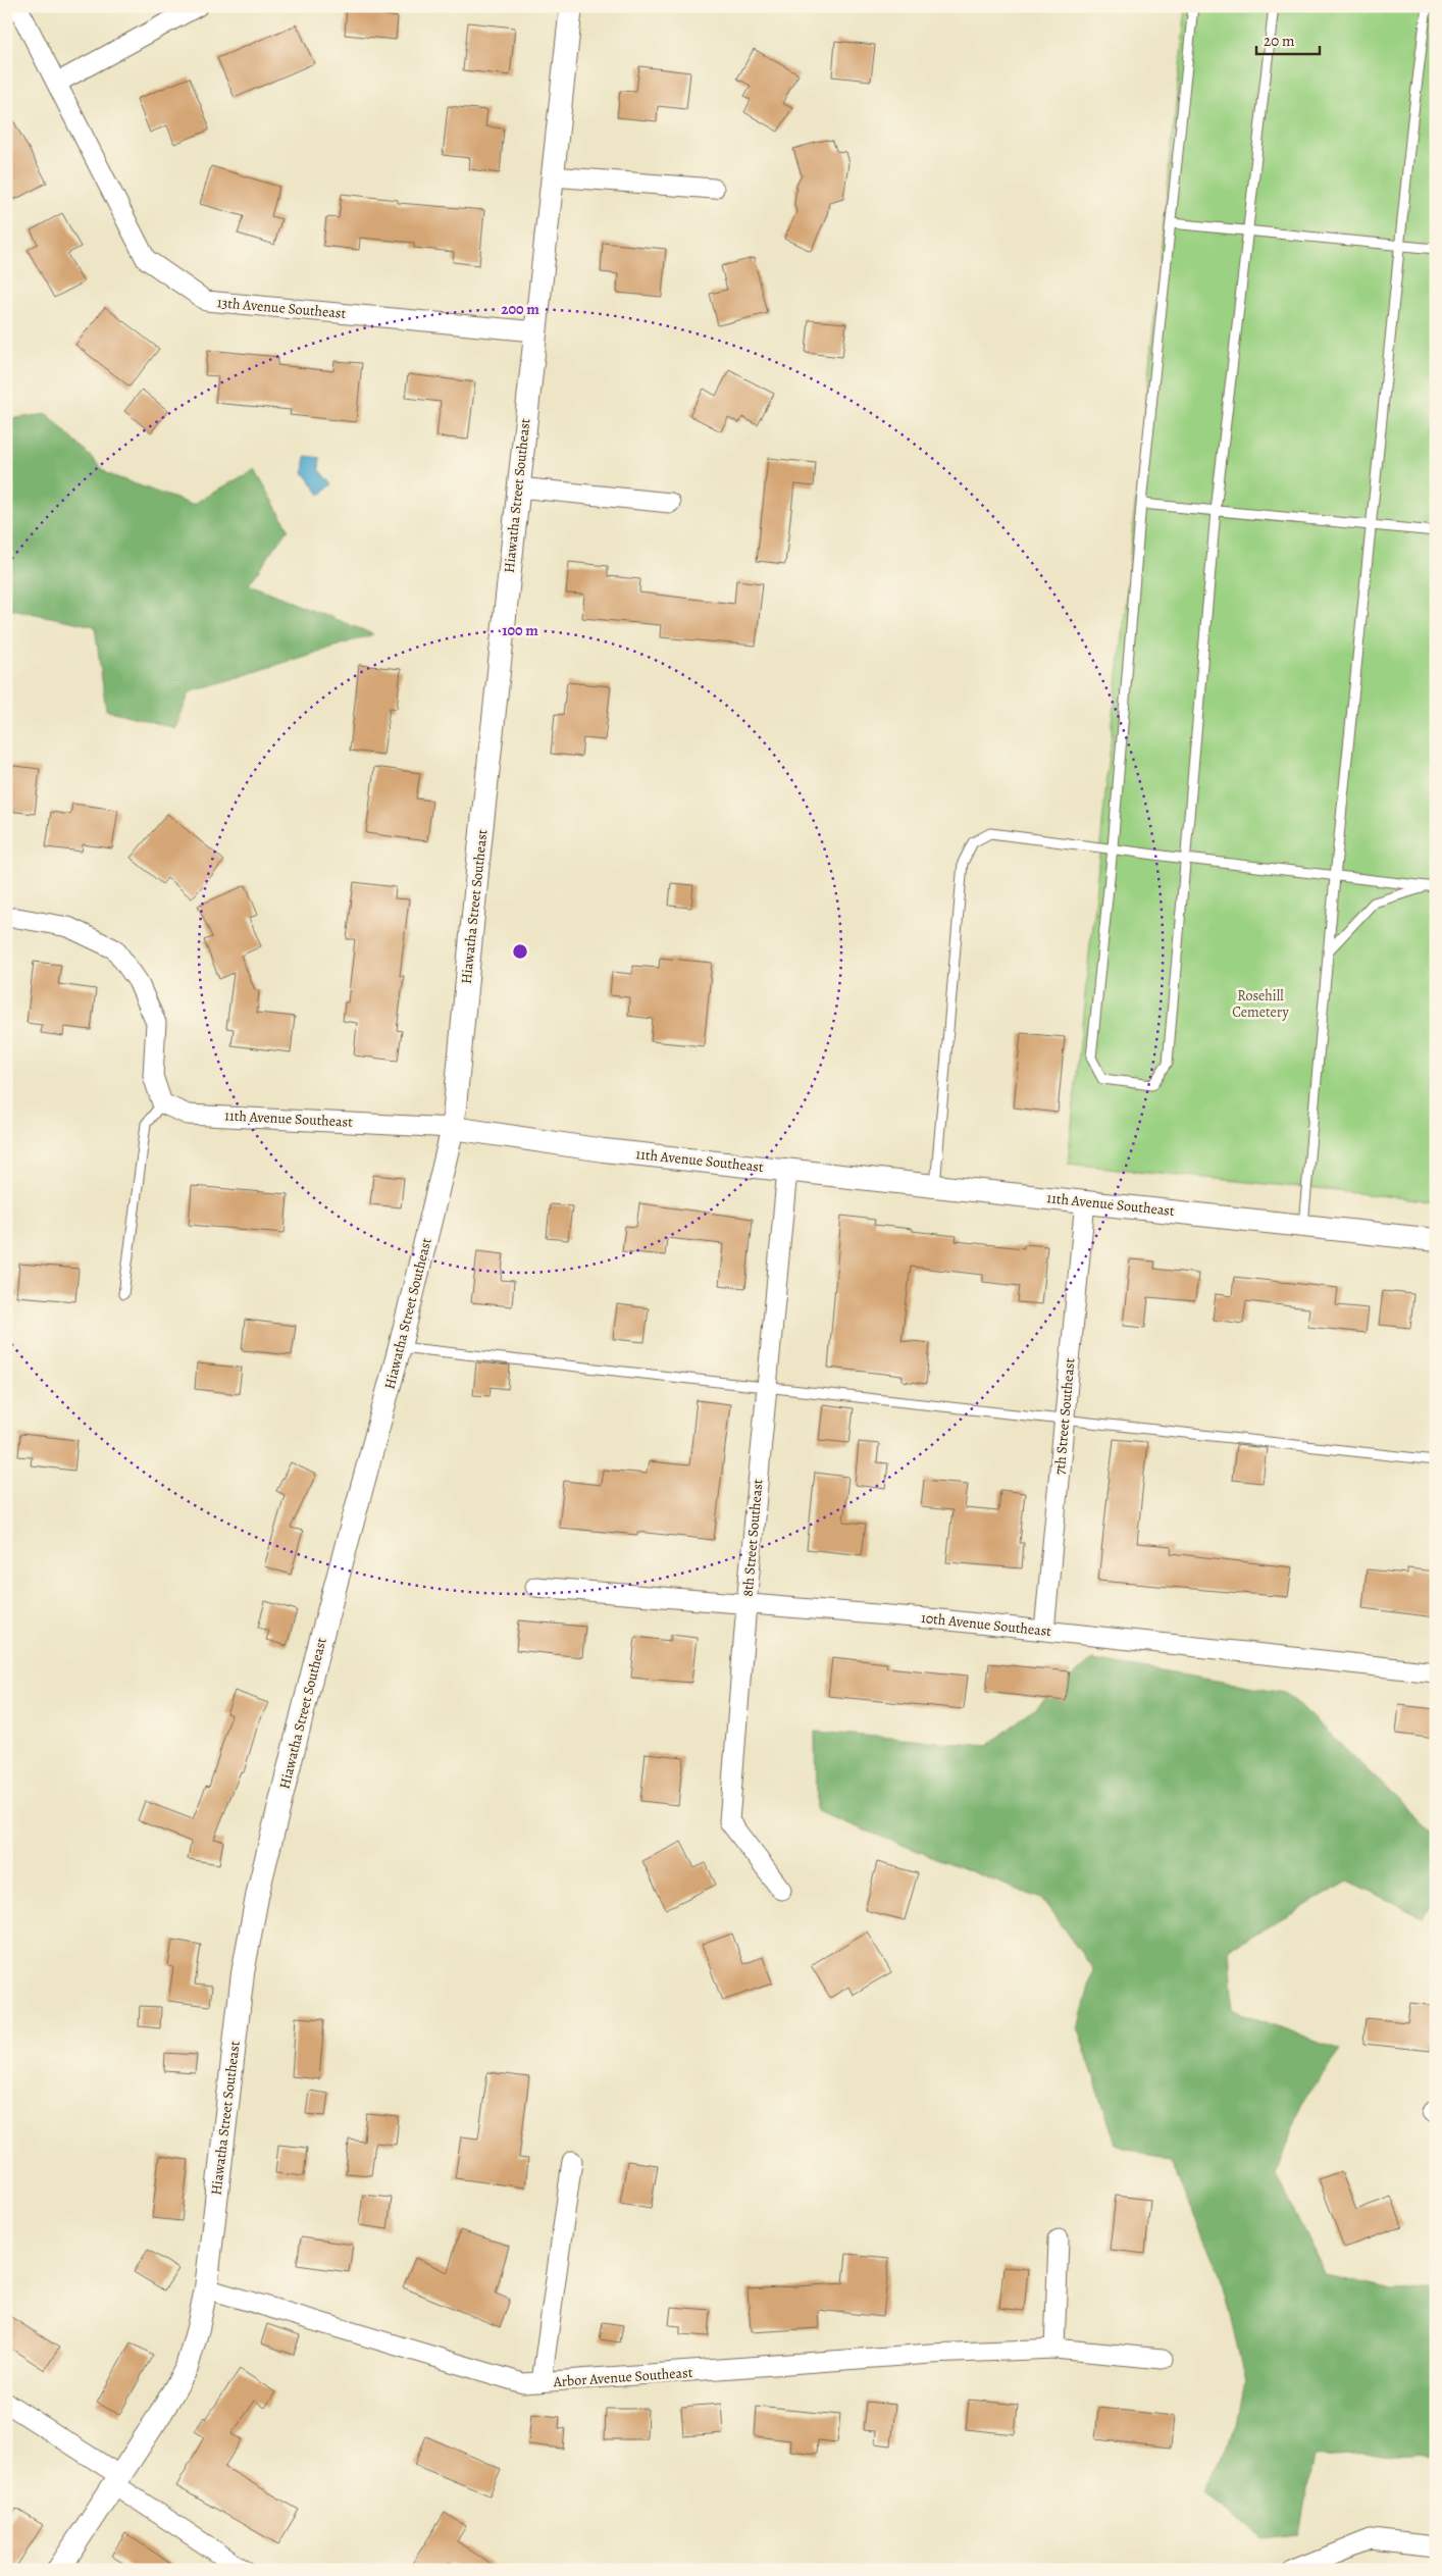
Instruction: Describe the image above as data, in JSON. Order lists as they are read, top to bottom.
{
  "streets": {
    "street": [
      "13th Avenue Southeast",
      "Hiawatha Street Southeast",
      "11th Avenue Southeast",
      "7th Street Southeast",
      "8th Street Southeast",
      "10th Avenue Southeast",
      "Arbor Avenue Southeast"
    ]
  },
  "crossings": [
    ["13th Avenue Southeast", "Hiawatha Street Southeast"],
    ["Hiawatha Street Southeast", "11th Avenue Southeast"],
    ["Hiawatha Street Southeast", "Arbor Avenue Southeast"],
    ["11th Avenue Southeast", "7th Street Southeast"],
    ["11th Avenue Southeast", "8th Street Southeast"],
    ["7th Street Southeast", "10th Avenue Southeast"],
    ["8th Street Southeast", "10th Avenue Southeast"]
  ],
  "parks": ["Rosehill Cemetery"],
  "scale_bar": "20 m",
  "rings": ["200 m", "100 m"]
}
